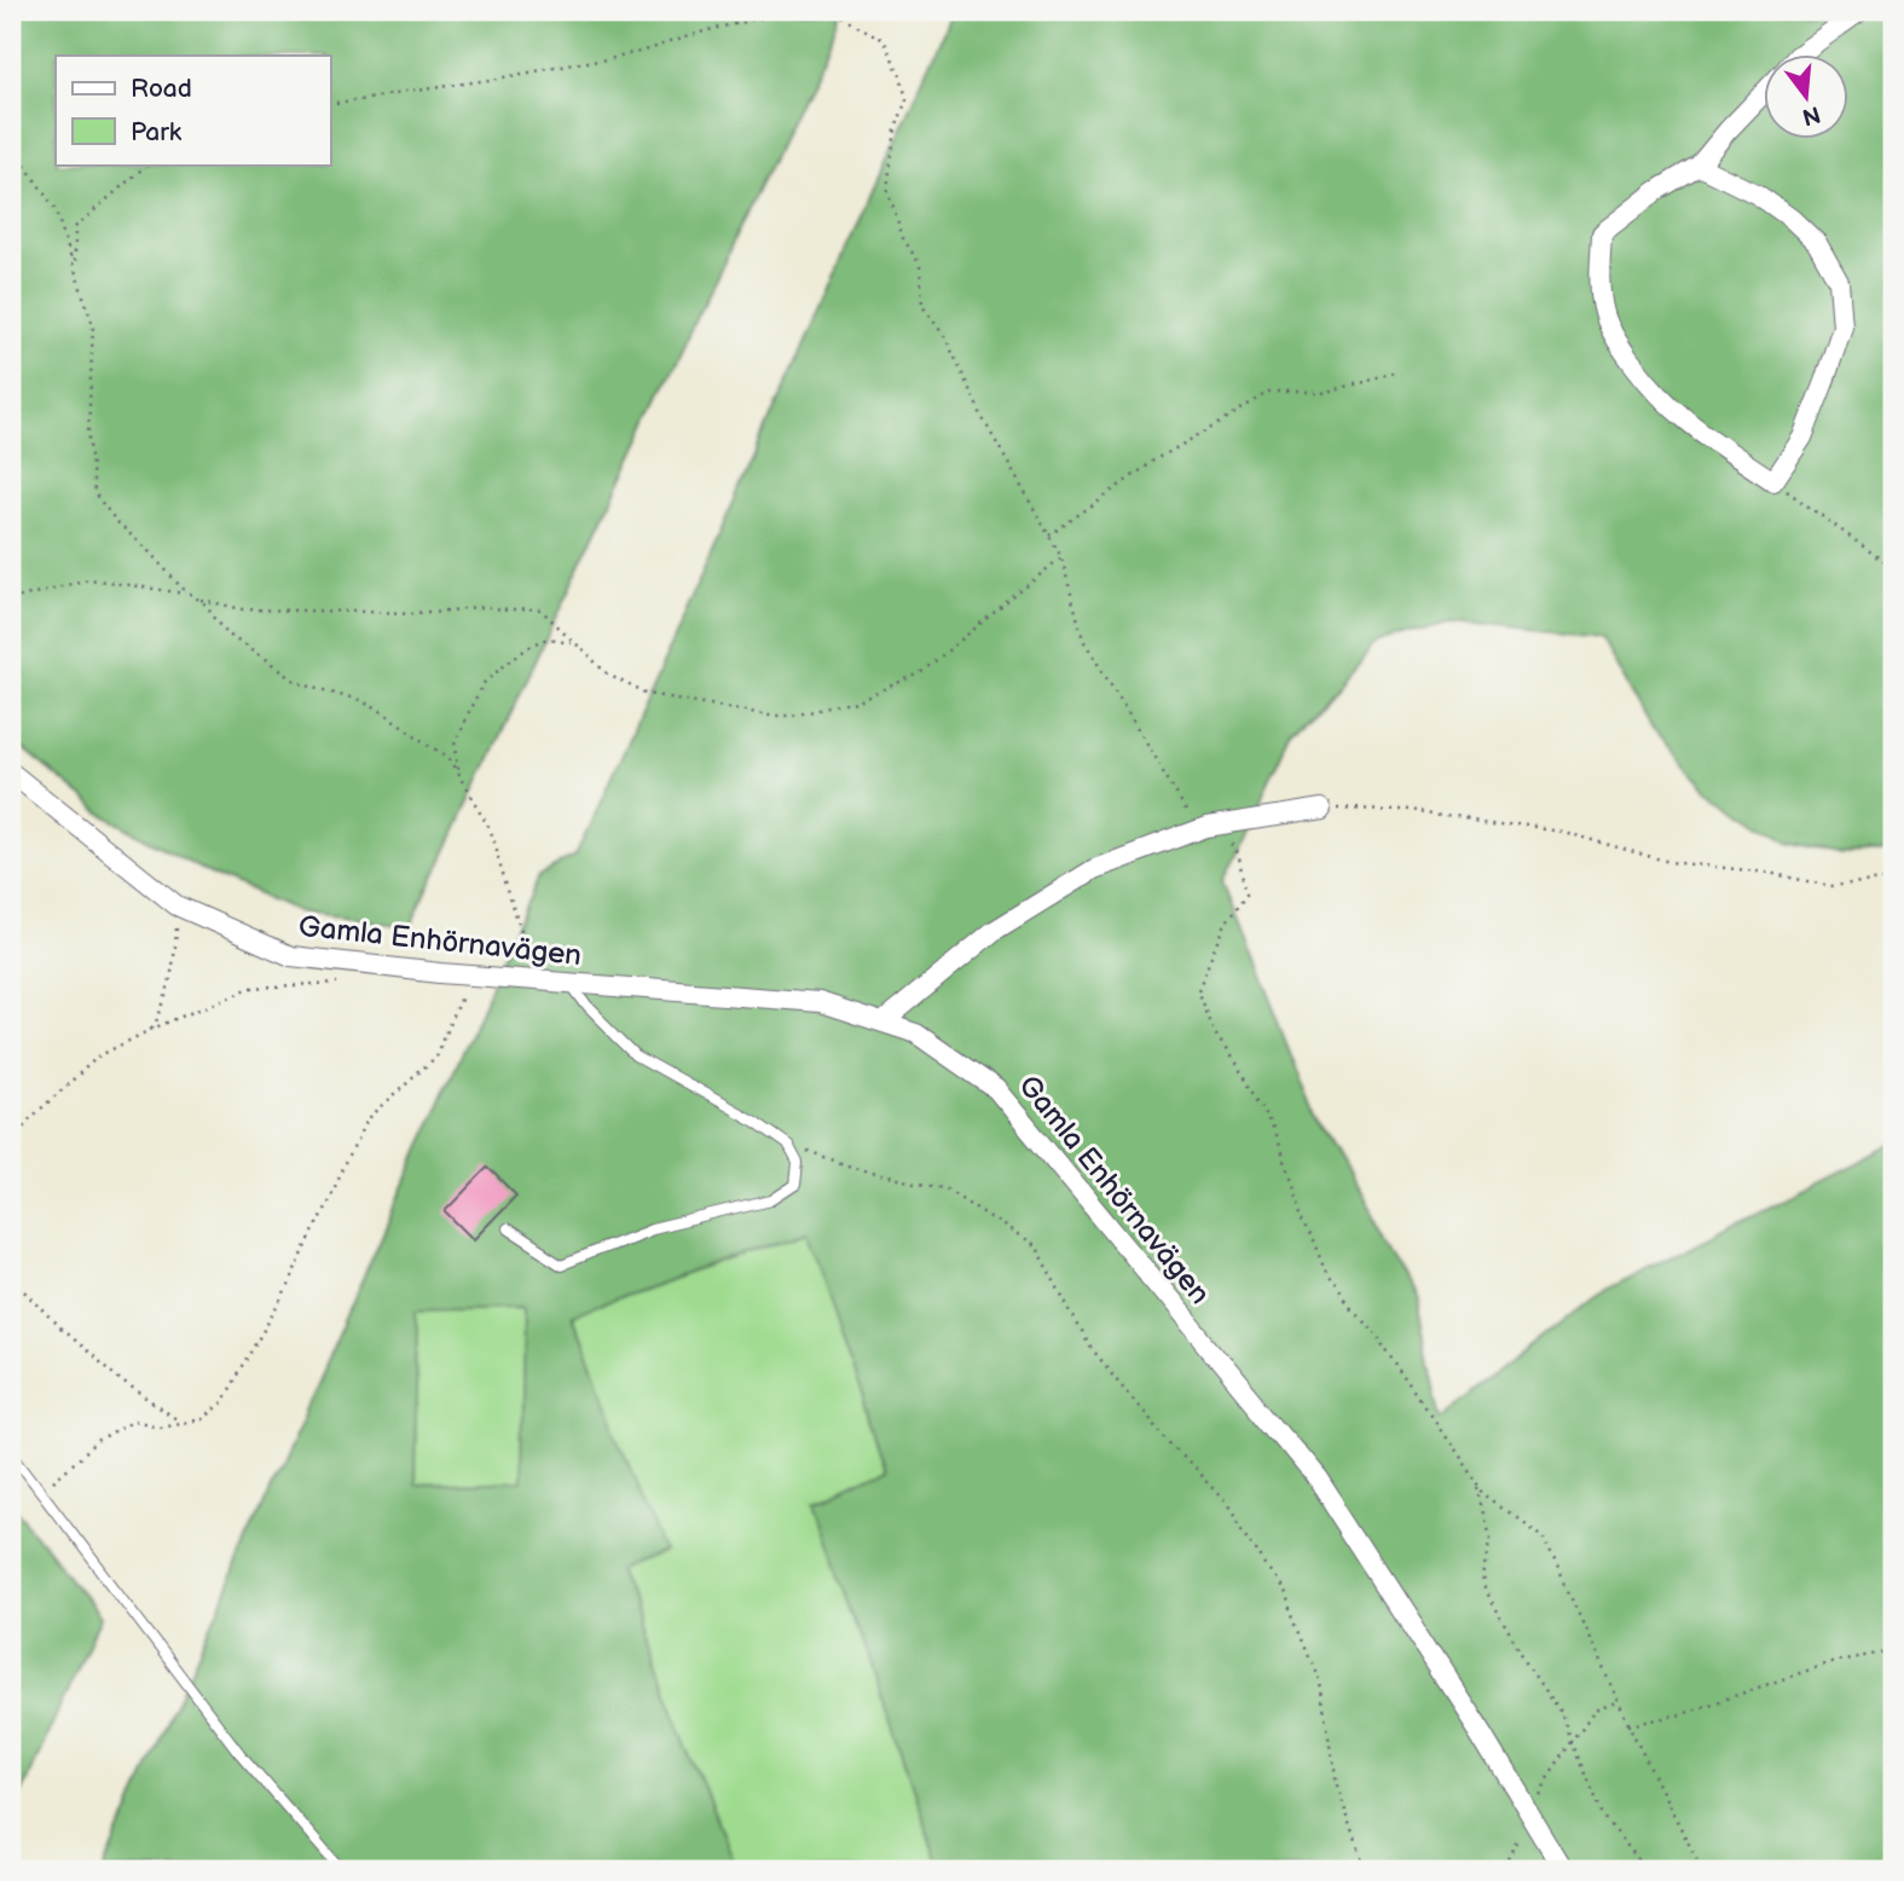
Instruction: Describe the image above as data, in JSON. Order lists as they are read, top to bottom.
{
  "streets": {
    "street": ["Gamla Enhörnavägen"]
  },
  "legend": ["Road", "Park"],
  "north": "bottom"
}
